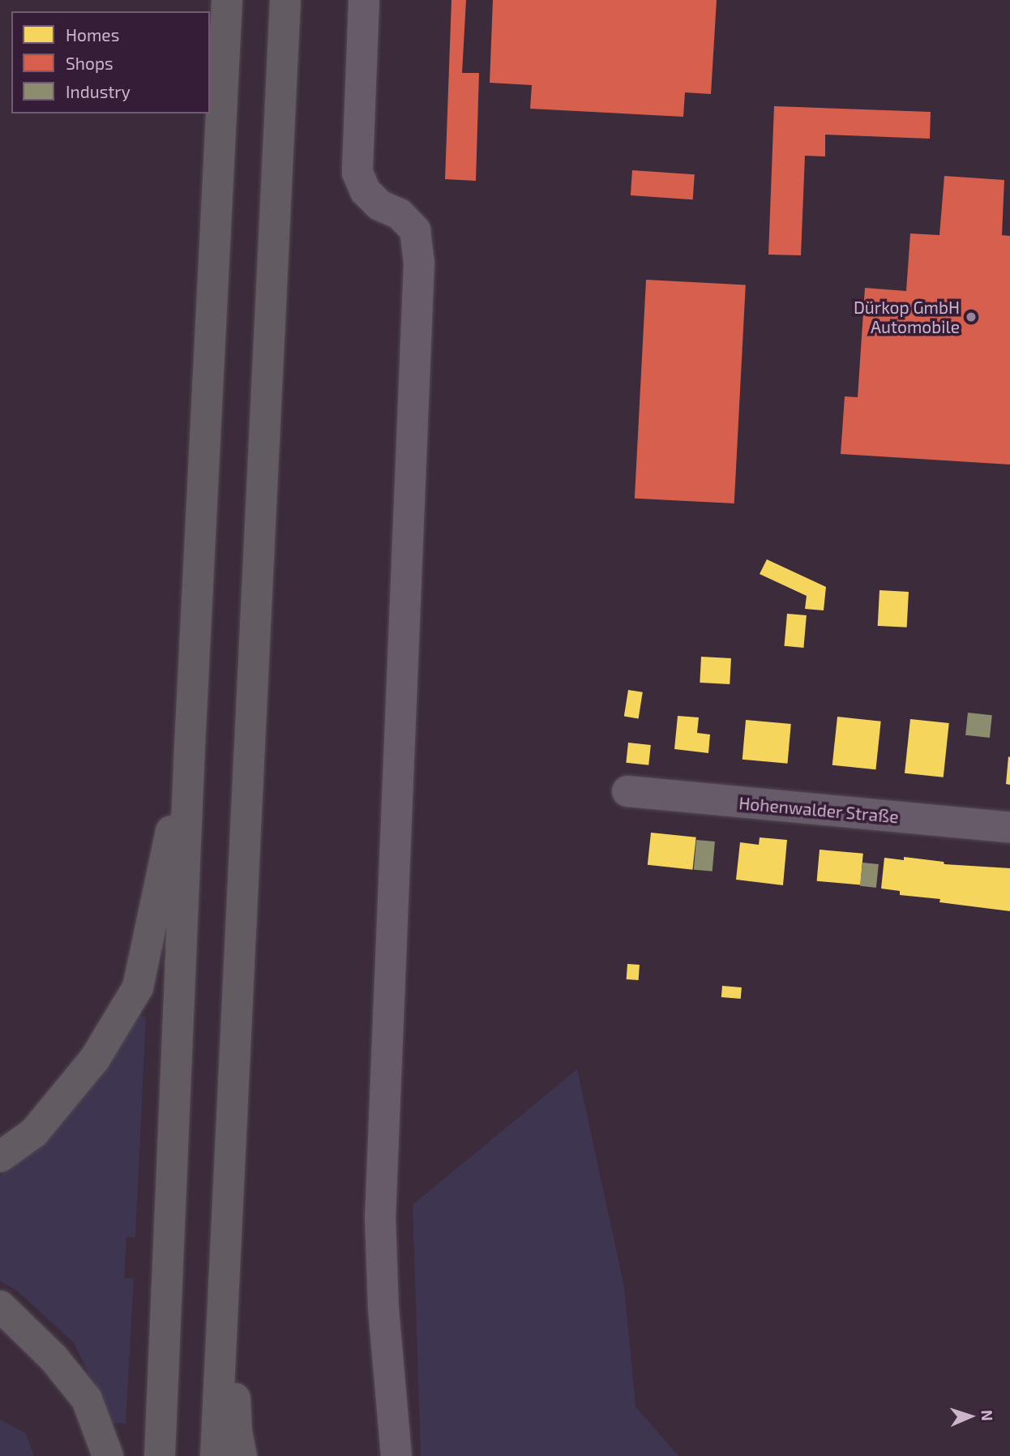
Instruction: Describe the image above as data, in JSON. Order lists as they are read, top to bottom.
{
  "streets": {
    "street": ["Hohenwalder Straße"]
  },
  "places": ["Dürkop GmbH Automobile"],
  "legend": ["Homes", "Shops", "Industry"],
  "north": "right"
}
